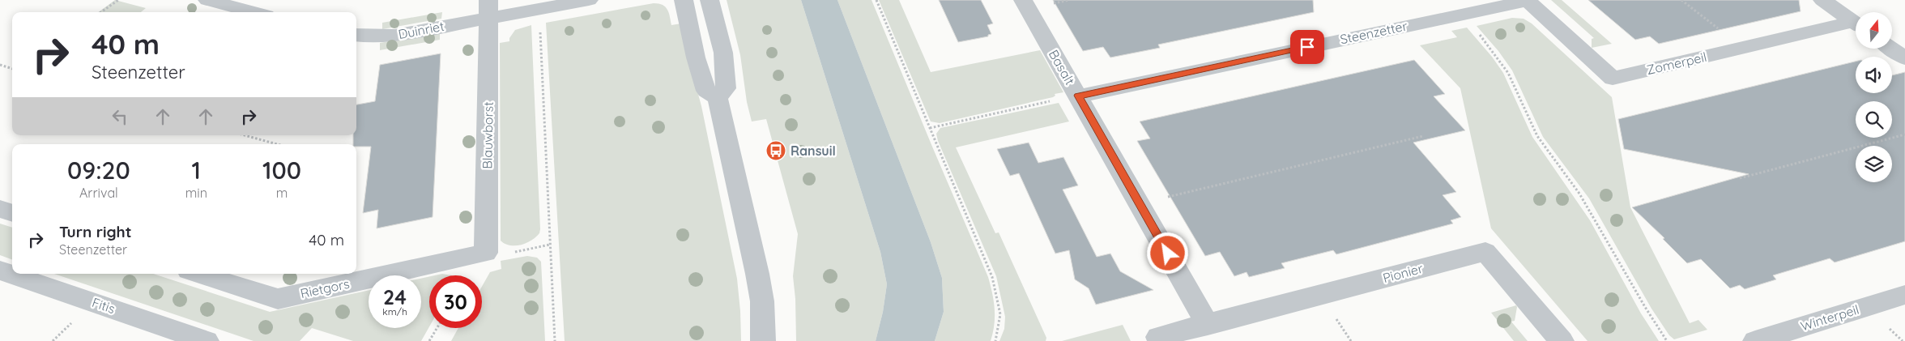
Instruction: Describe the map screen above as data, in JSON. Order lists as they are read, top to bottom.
{
  "streets": {
    "street": [
      "Duinriet",
      "Steenzetter",
      "Zomerpeil",
      "Basalt",
      "Blauwborst",
      "Pionier",
      "Rietgors",
      "Fitis",
      "Winterpeil"
    ]
  },
  "crossings": [
    ["Duinriet", "Blauwborst"],
    ["Steenzetter", "Zomerpeil"],
    ["Steenzetter", "Basalt"],
    ["Basalt", "Pionier"],
    ["Blauwborst", "Rietgors"]
  ],
  "places": {
    "bus stop": ["Ransuil"]
  },
  "north": "top",
  "page": {
    "turn": ["40 m", "Steenzetter"],
    "eta": [
      "09:20",
      "Arrival",
      "1",
      "min",
      "100",
      "m"
    ],
    "list": [
      {
        "name": "Turn right",
        "note": "Steenzetter",
        "value": "40 m"
      }
    ],
    "speed": "24 km/h",
    "limit": "30"
  }
}
